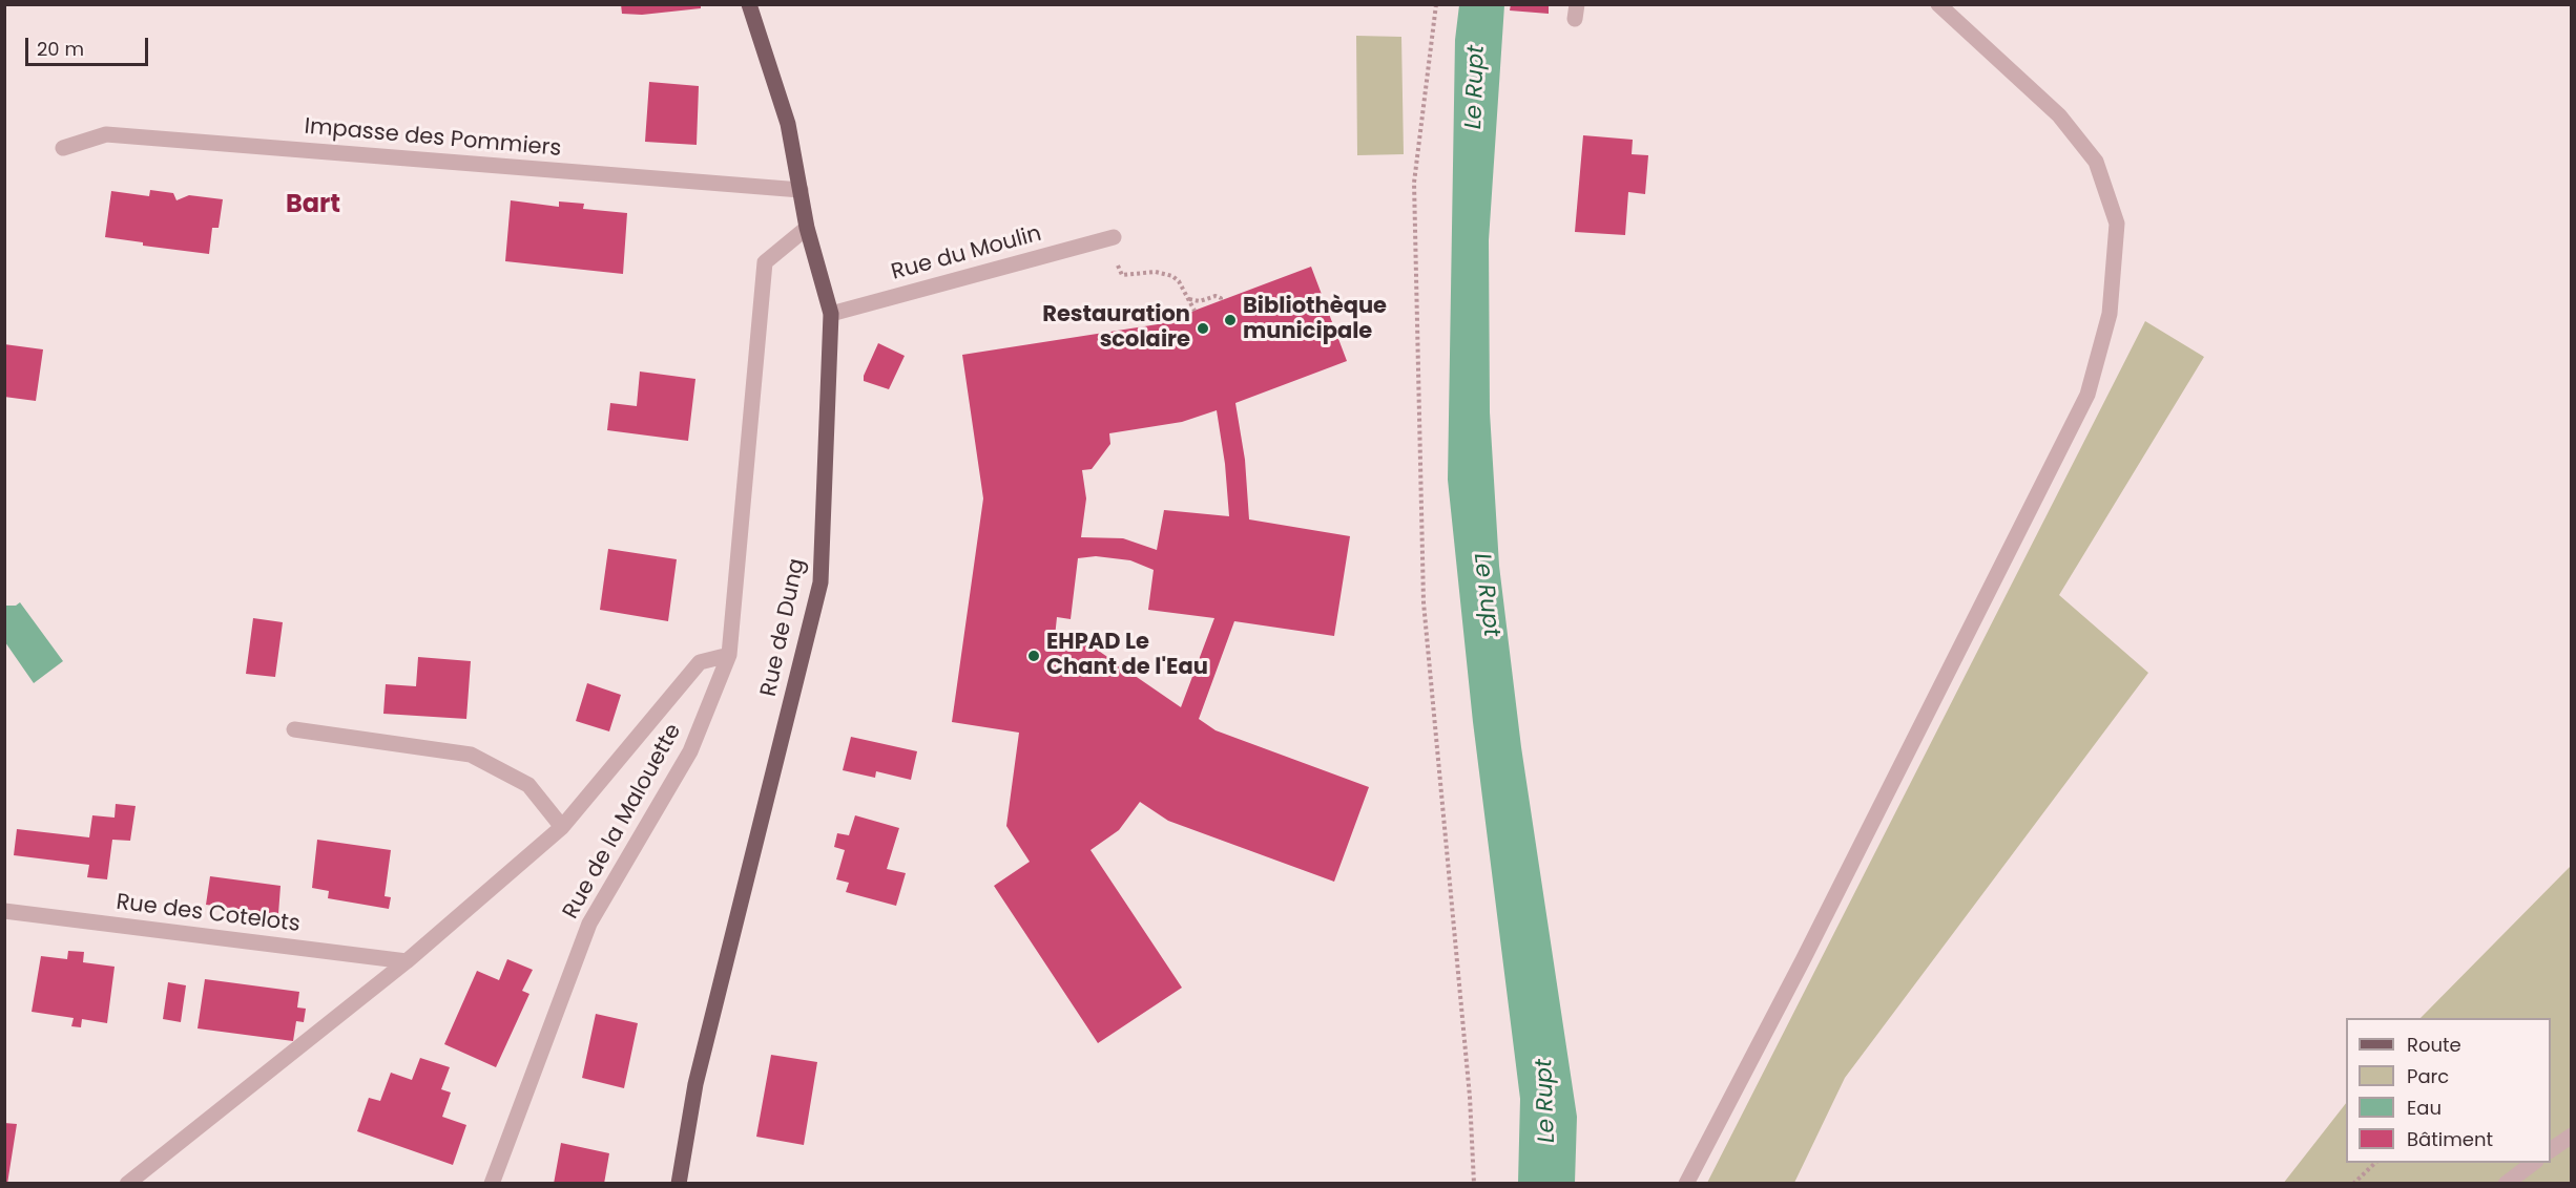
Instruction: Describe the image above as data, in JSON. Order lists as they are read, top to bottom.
{
  "streets": {
    "main road": ["Rue de Dung"],
    "street": [
      "Impasse des Pommiers",
      "Rue du Moulin",
      "Rue de la Malouette",
      "Rue des Cotelots"
    ]
  },
  "crossings": [
    ["Impasse des Pommiers", "Rue de Dung"],
    ["Rue du Moulin", "Rue de Dung"],
    ["Rue de Dung", "Rue de la Malouette"]
  ],
  "districts": ["Bart"],
  "water": ["Le Rupt"],
  "places": ["Bibliothèque municipale", "Restauration scolaire", "EHPAD Le Chant de l'Eau"],
  "legend": [
    "Route",
    "Parc",
    "Eau",
    "Bâtiment"
  ],
  "scale_bar": "20 m"
}
